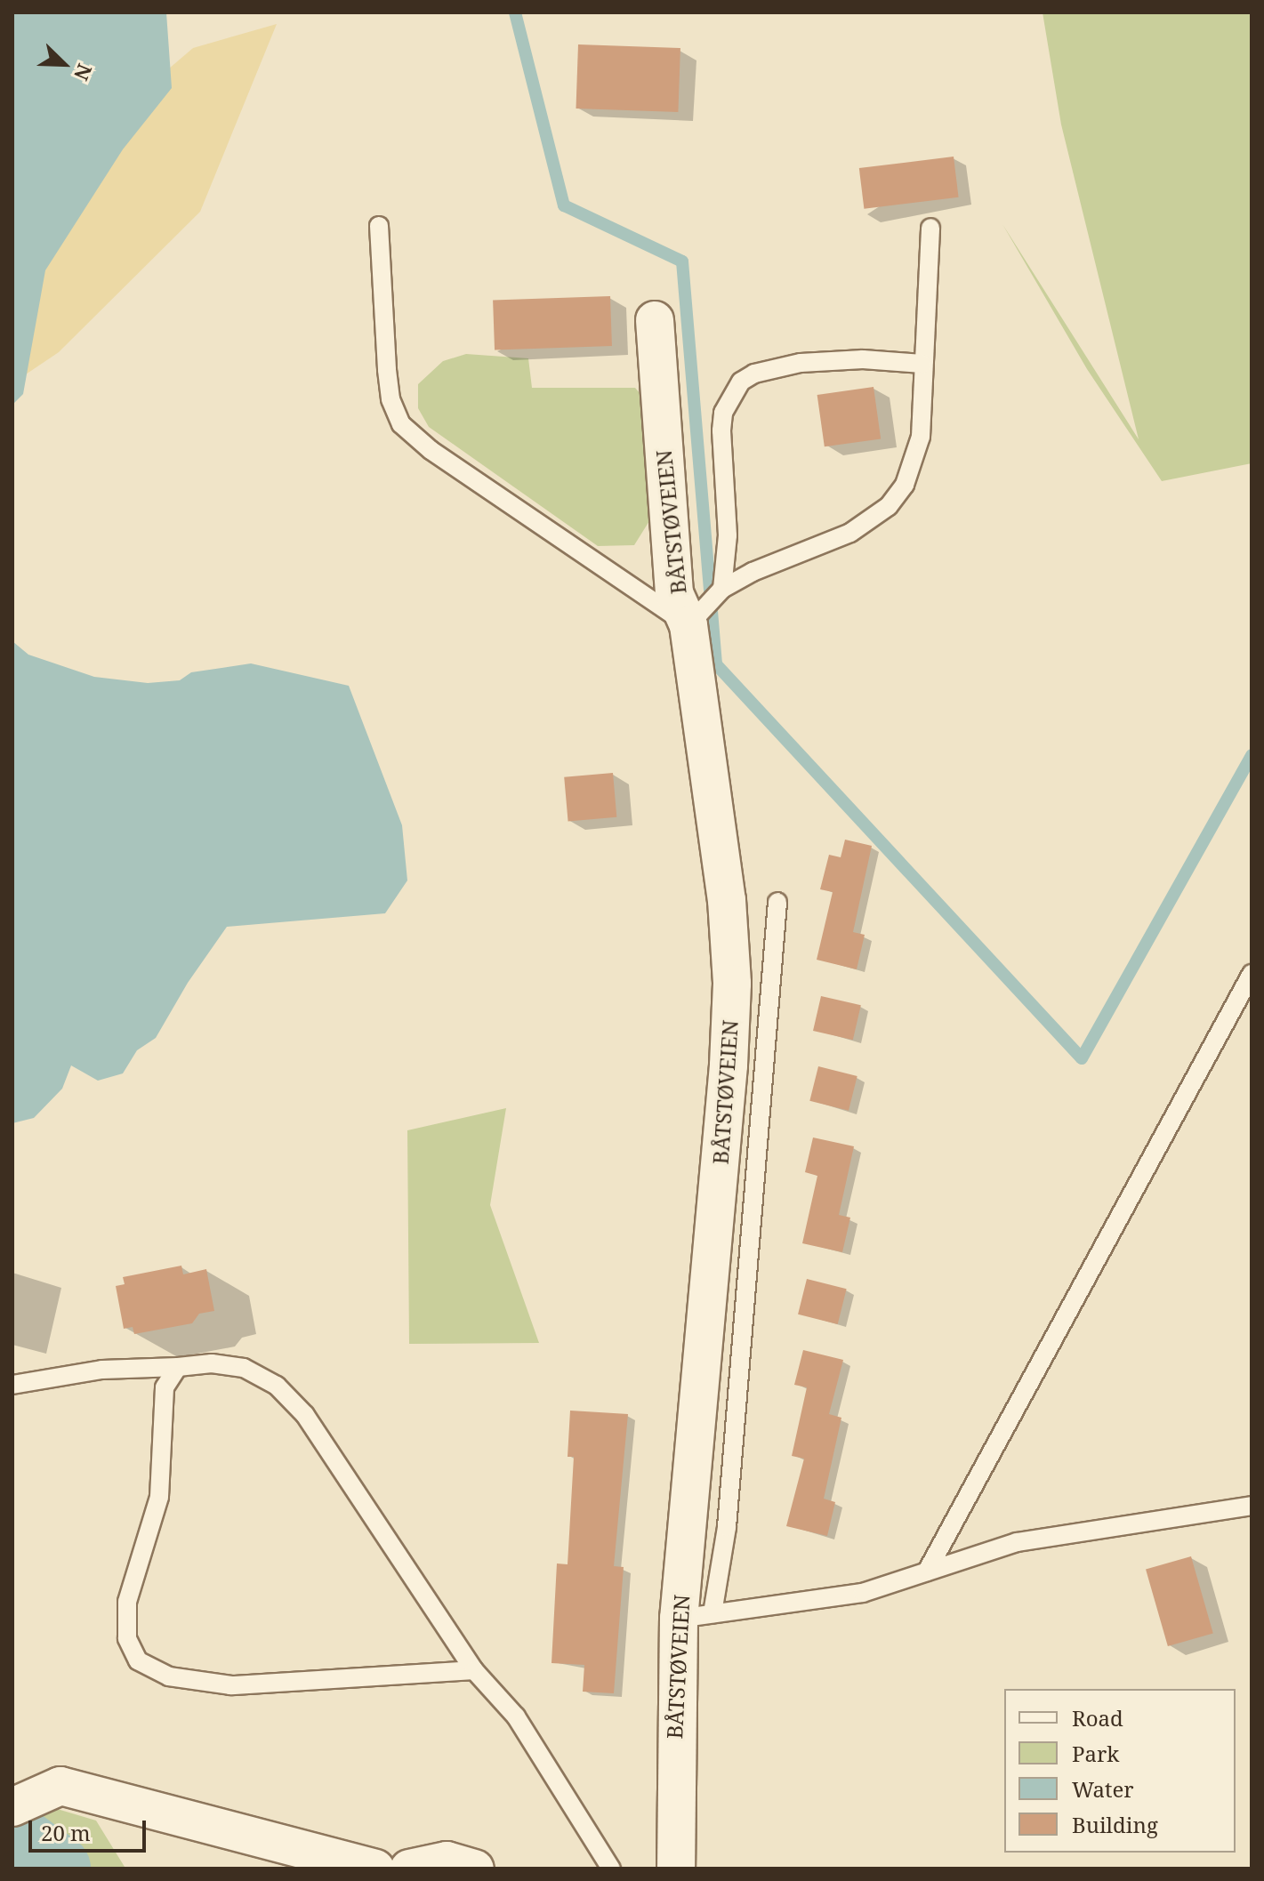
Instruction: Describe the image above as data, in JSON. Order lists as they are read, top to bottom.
{
  "streets": {
    "street": ["BÅTSTØVEIEN"]
  },
  "legend": [
    "Road",
    "Park",
    "Water",
    "Building"
  ],
  "scale_bar": "20 m",
  "north": "bottom right"
}
